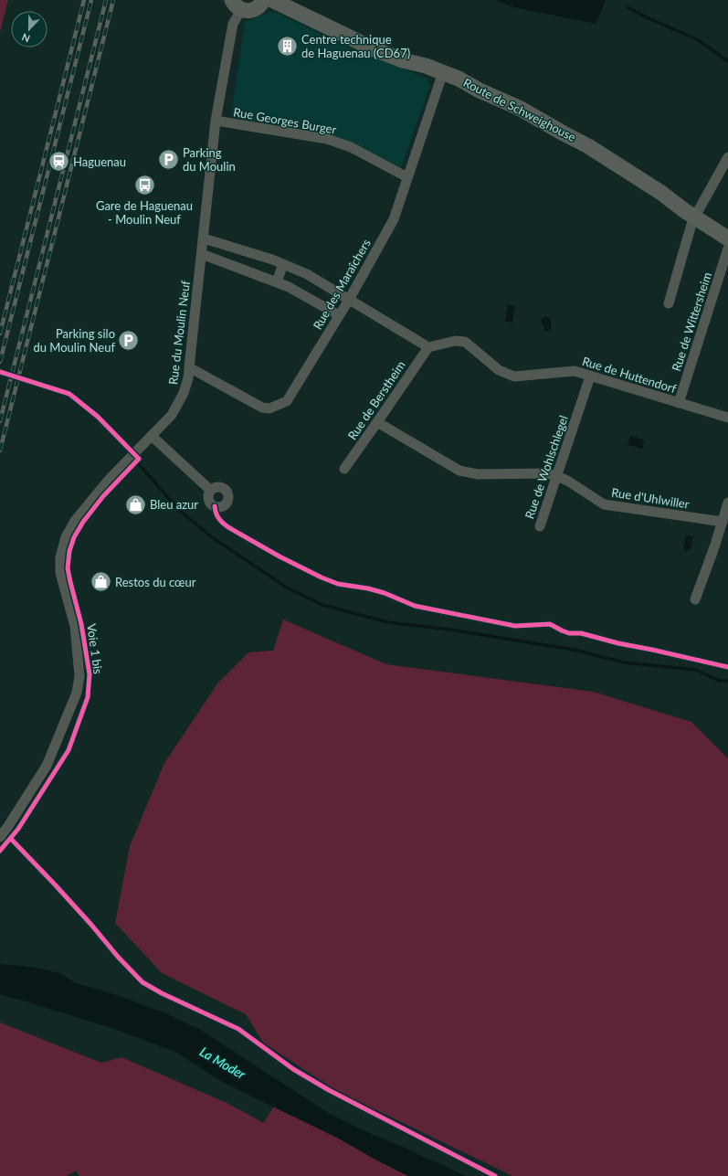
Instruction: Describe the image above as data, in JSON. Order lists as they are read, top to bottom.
{
  "streets": {
    "main road": ["Route de Schweighouse"],
    "street": [
      "Rue Georges Burger",
      "Rue des Maraîchers",
      "Rue de Wittersheim",
      "Rue du Moulin Neuf",
      "Rue de Huttendorf",
      "Rue de Berstheim",
      "Rue de Wohlschlegel",
      "Rue d'Uhlwiller"
    ],
    "cycle path": ["Voie 1 bis"]
  },
  "crossings": [
    ["Route de Schweighouse", "Rue des Maraîchers"],
    ["Rue Georges Burger", "Rue des Maraîchers"],
    ["Rue Georges Burger", "Rue du Moulin Neuf"],
    ["Rue des Maraîchers", "Rue du Moulin Neuf"],
    ["Rue de Wittersheim", "Rue de Huttendorf"],
    ["Rue de Huttendorf", "Rue de Berstheim"],
    ["Rue de Huttendorf", "Rue de Wohlschlegel"],
    ["Rue de Berstheim", "Rue d'Uhlwiller"],
    ["Rue de Wohlschlegel", "Rue d'Uhlwiller"]
  ],
  "water": ["La Moder"],
  "places": {
    "building": ["Centre technique de Haguenau (CD67)"],
    "parking": ["Parking du Moulin", "Parking silo du Moulin Neuf"],
    "station": ["Haguenau"],
    "bus stop": ["Gare de Haguenau - Moulin Neuf"],
    "shop": ["Bleu azur", "Restos du cœur"]
  },
  "north": "bottom"
}
